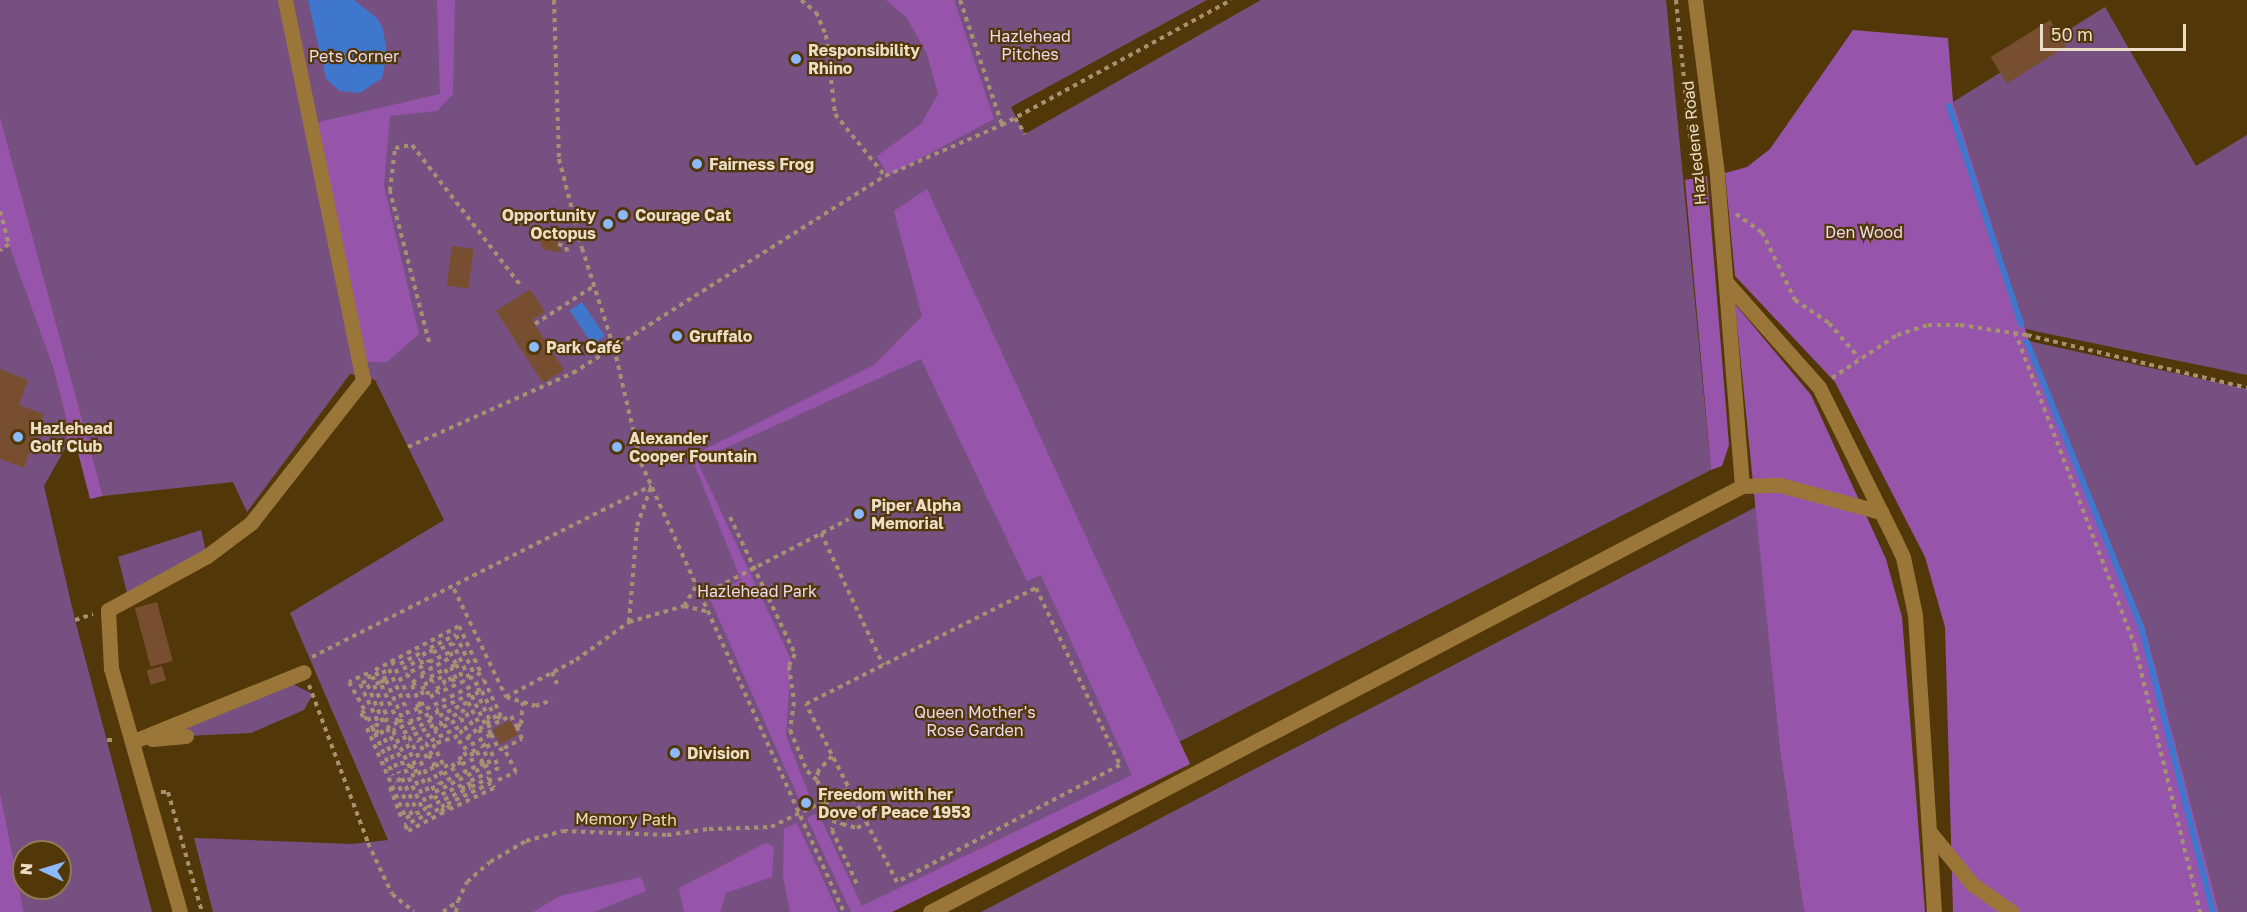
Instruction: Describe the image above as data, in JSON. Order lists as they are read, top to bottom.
{
  "streets": {
    "street": ["Hazledene Road"],
    "path": ["Memory Path"]
  },
  "parks": [
    "Hazlehead Pitches",
    "Pets Corner",
    "Den Wood",
    "Hazlehead Park",
    "Queen Mother's Rose Garden"
  ],
  "places": [
    "Responsibility Rhino",
    "Fairness Frog",
    "Courage Cat",
    "Opportunity Octopus",
    "Gruffalo",
    "Park Café",
    "Hazlehead Golf Club",
    "Alexander Cooper Fountain",
    "Piper Alpha Memorial",
    "Division",
    "Freedom with her Dove of Peace 1953"
  ],
  "scale_bar": "50 m",
  "north": "left"
}
